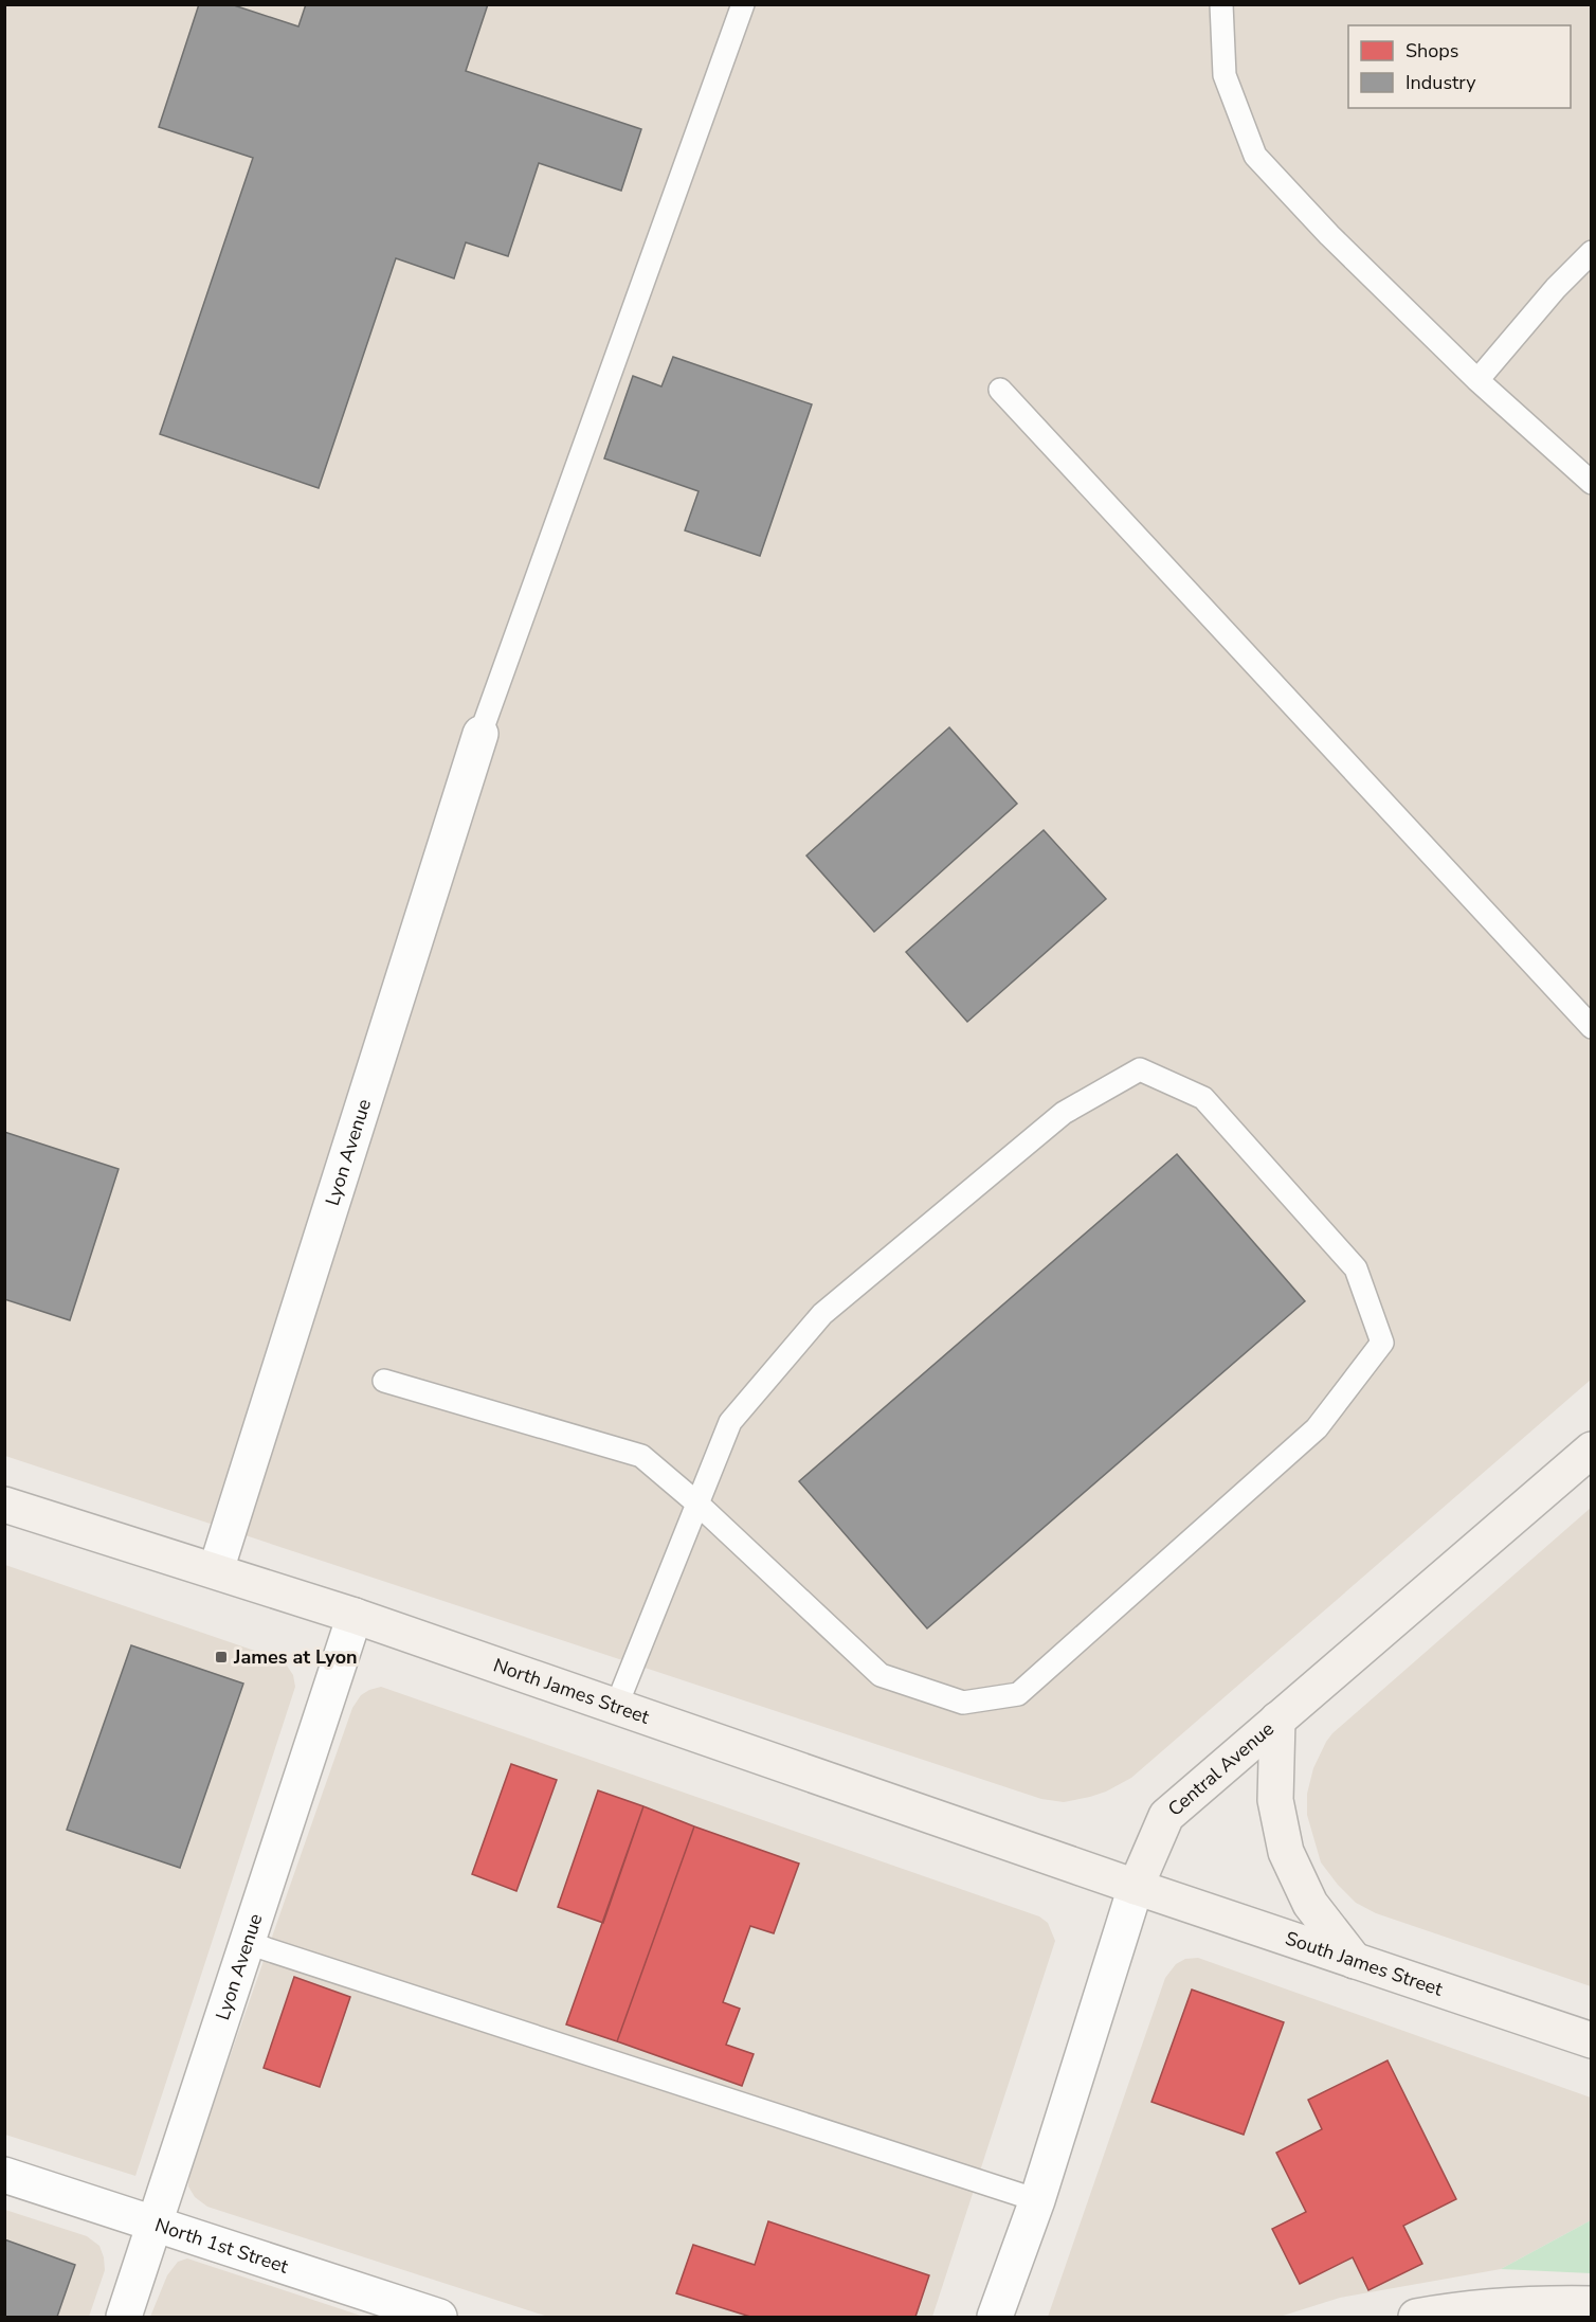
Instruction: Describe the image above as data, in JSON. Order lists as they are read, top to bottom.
{
  "streets": {
    "main road": ["North James Street", "Central Avenue", "South James Street"],
    "street": ["Lyon Avenue", "North 1st Street"]
  },
  "crossings": [
    ["Lyon Avenue", "North James Street"],
    ["Lyon Avenue", "North 1st Street"],
    ["North James Street", "Central Avenue"],
    ["North James Street", "South James Street"],
    ["Central Avenue", "South James Street"]
  ],
  "places": {
    "transit": ["James at Lyon"]
  },
  "legend": ["Shops", "Industry"]
}
